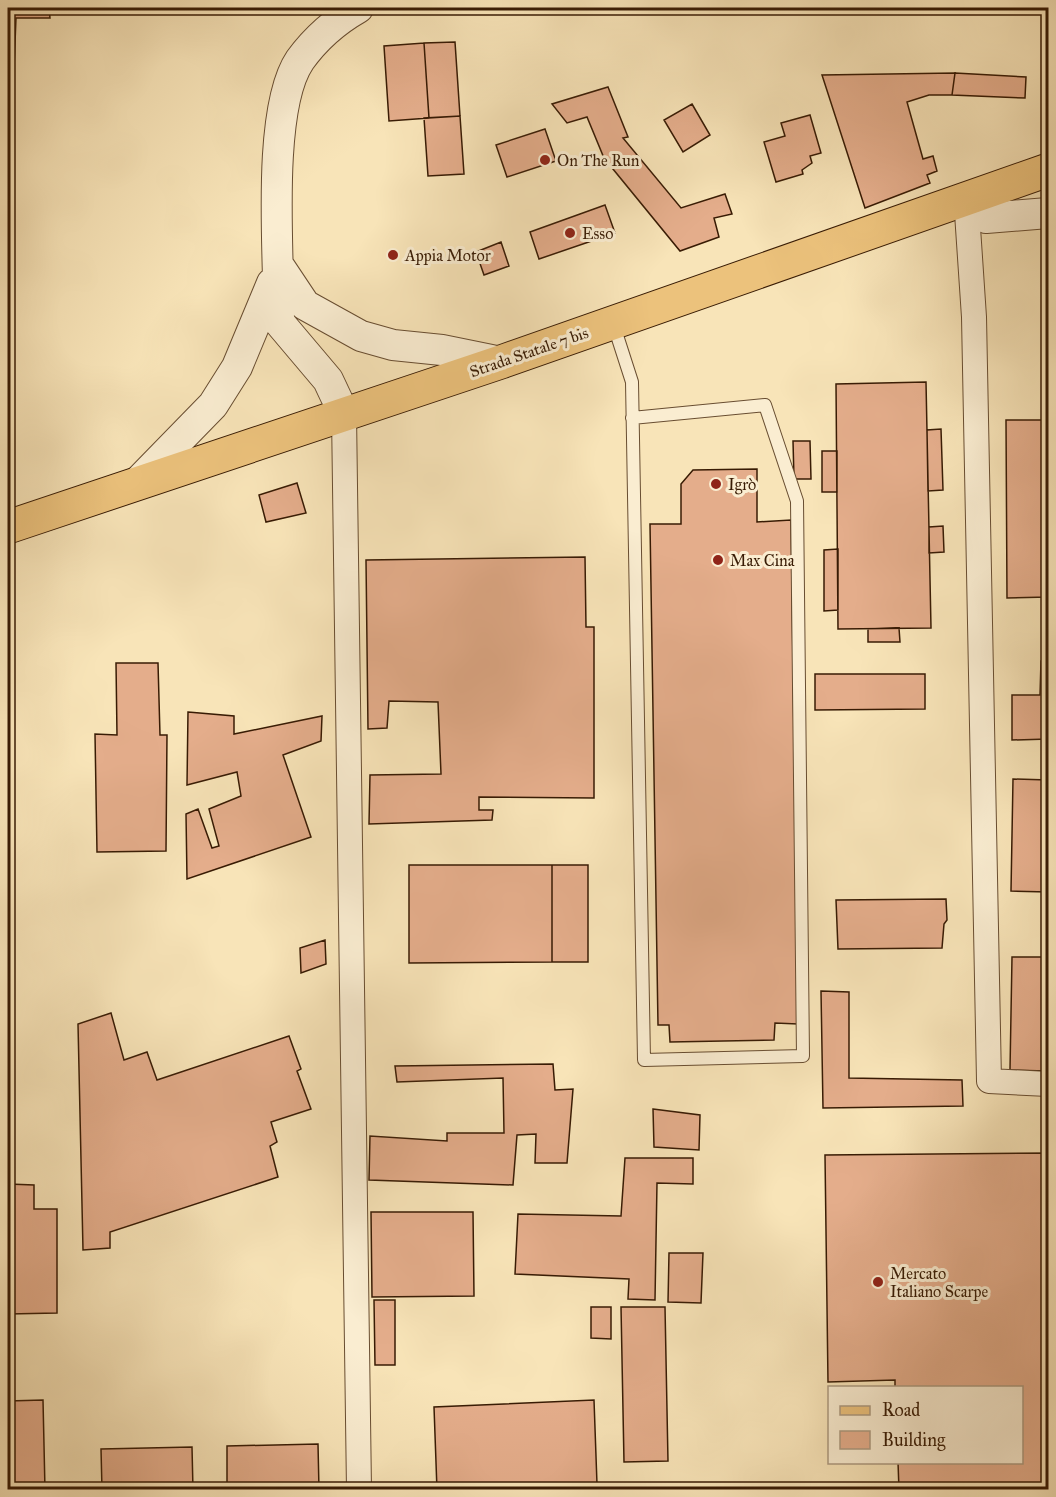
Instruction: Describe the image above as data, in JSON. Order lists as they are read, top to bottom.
{
  "streets": {
    "main road": ["Strada Statale 7 bis"]
  },
  "places": [
    "On The Run",
    "Esso",
    "Appia Motor",
    "Igrò",
    "Max Cina",
    "Mercato Italiano Scarpe"
  ],
  "legend": ["Road", "Building"]
}
